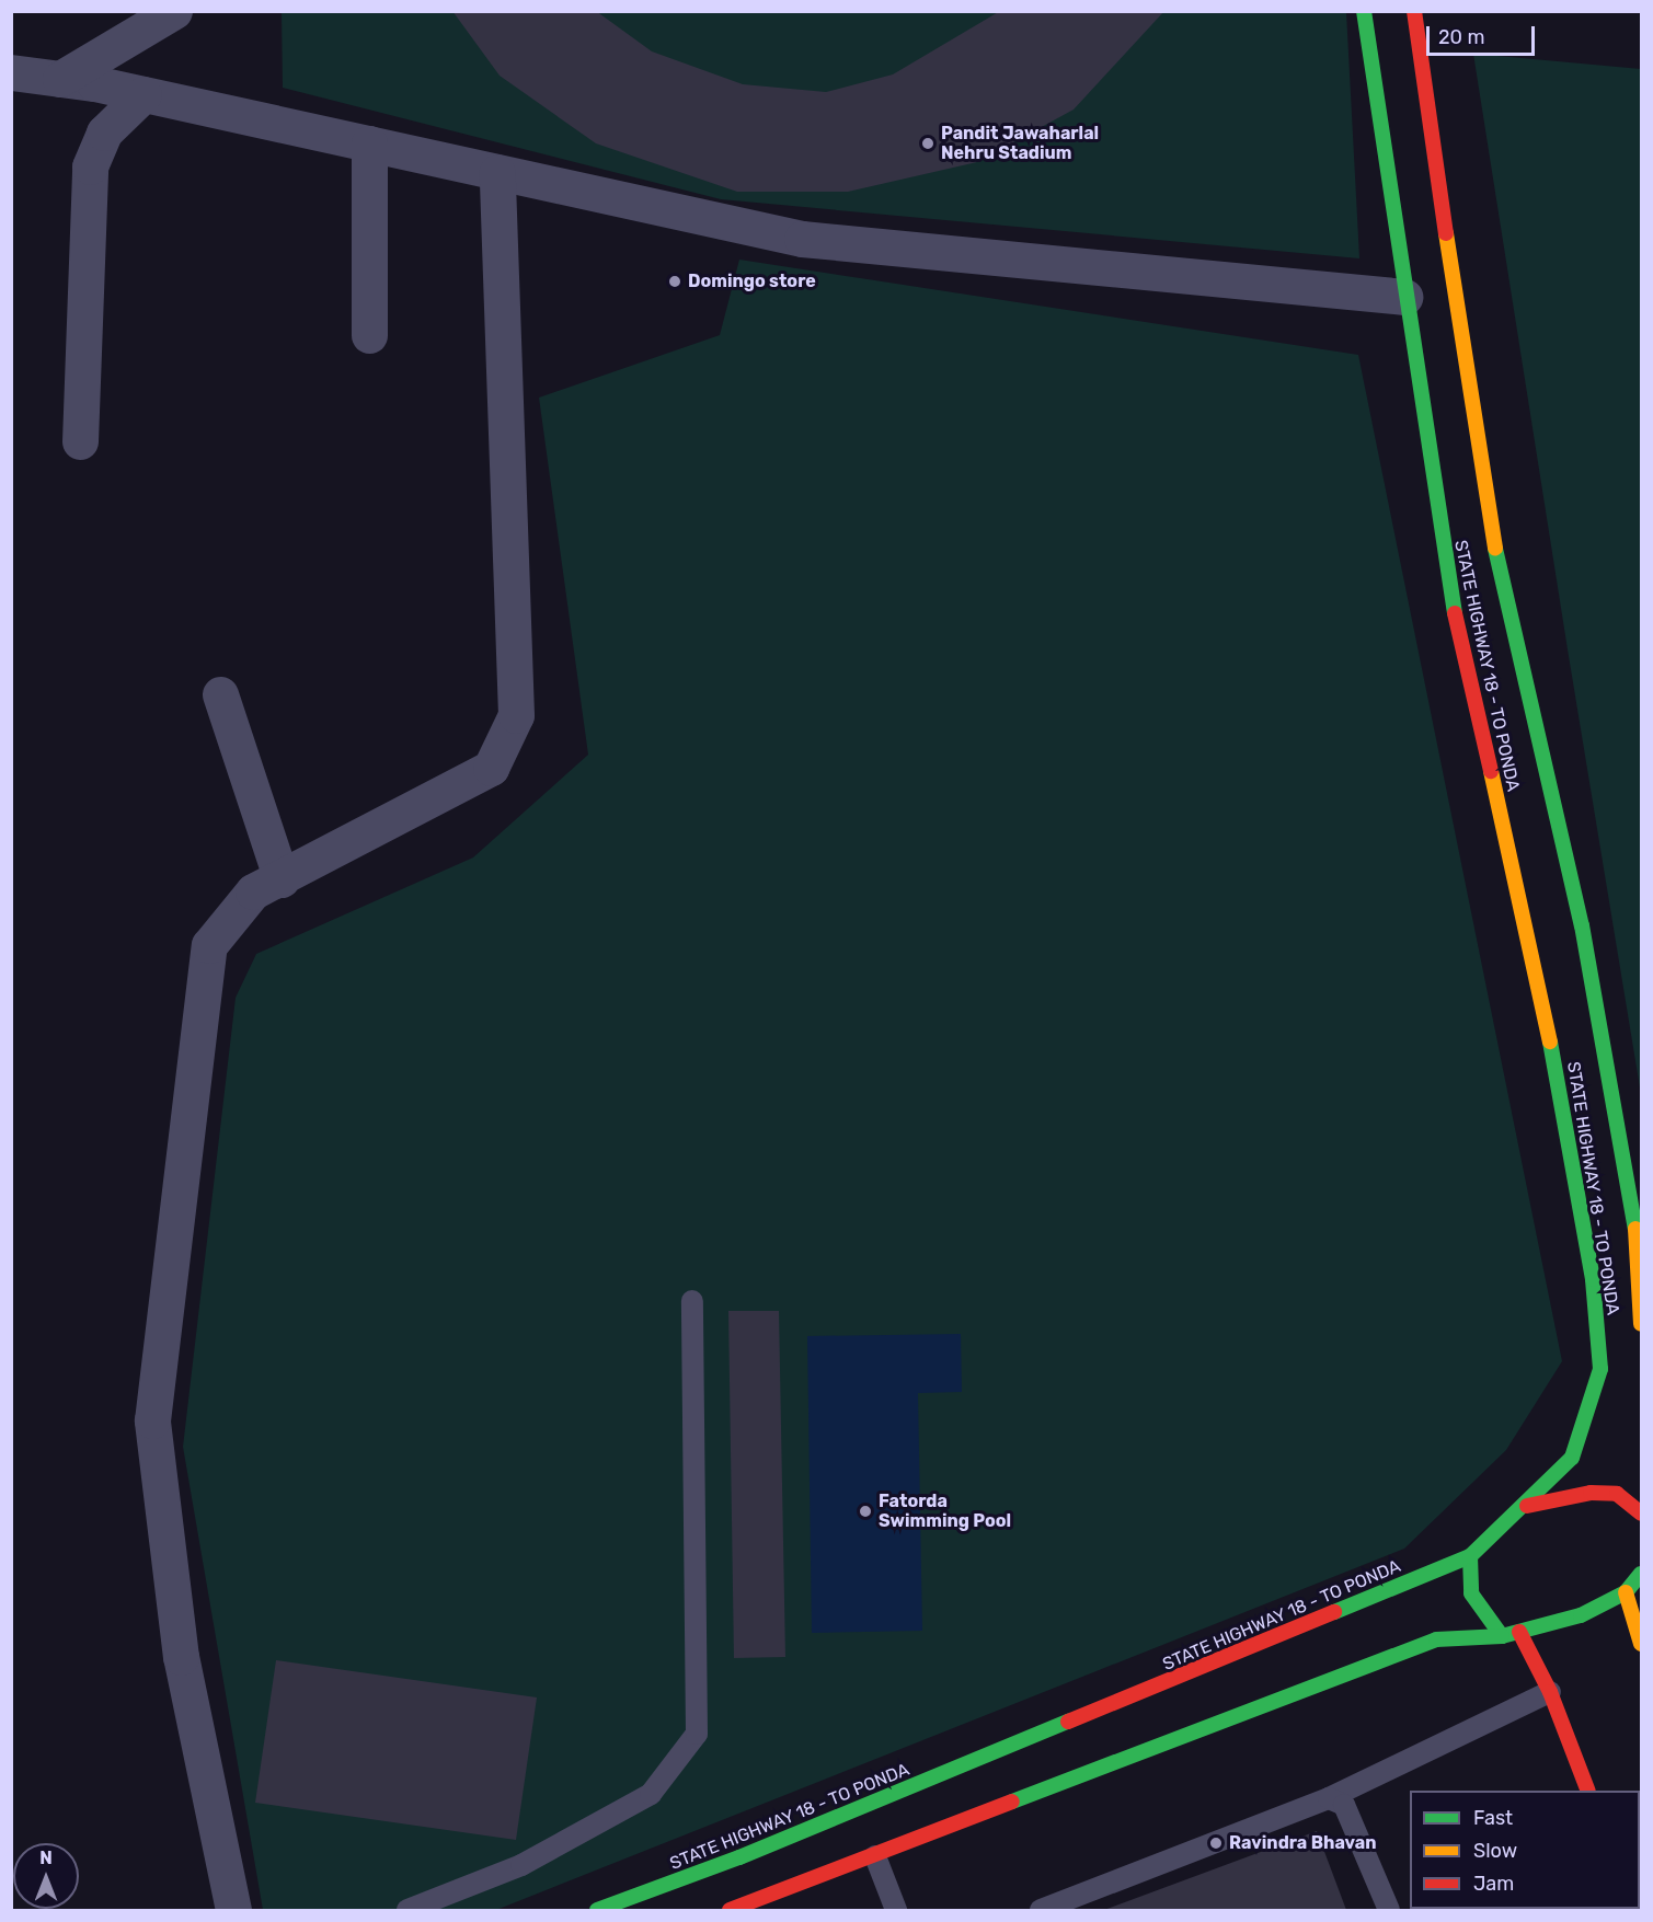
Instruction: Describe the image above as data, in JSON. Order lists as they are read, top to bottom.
{
  "streets": {
    "main road": ["STATE HIGHWAY 18 - TO PONDA"]
  },
  "places": [
    "Pandit Jawaharlal Nehru Stadium",
    "Domingo store",
    "Fatorda Swimming Pool",
    "Ravindra Bhavan"
  ],
  "legend": ["Fast", "Slow", "Jam"],
  "scale_bar": "20 m",
  "north": "top"
}
